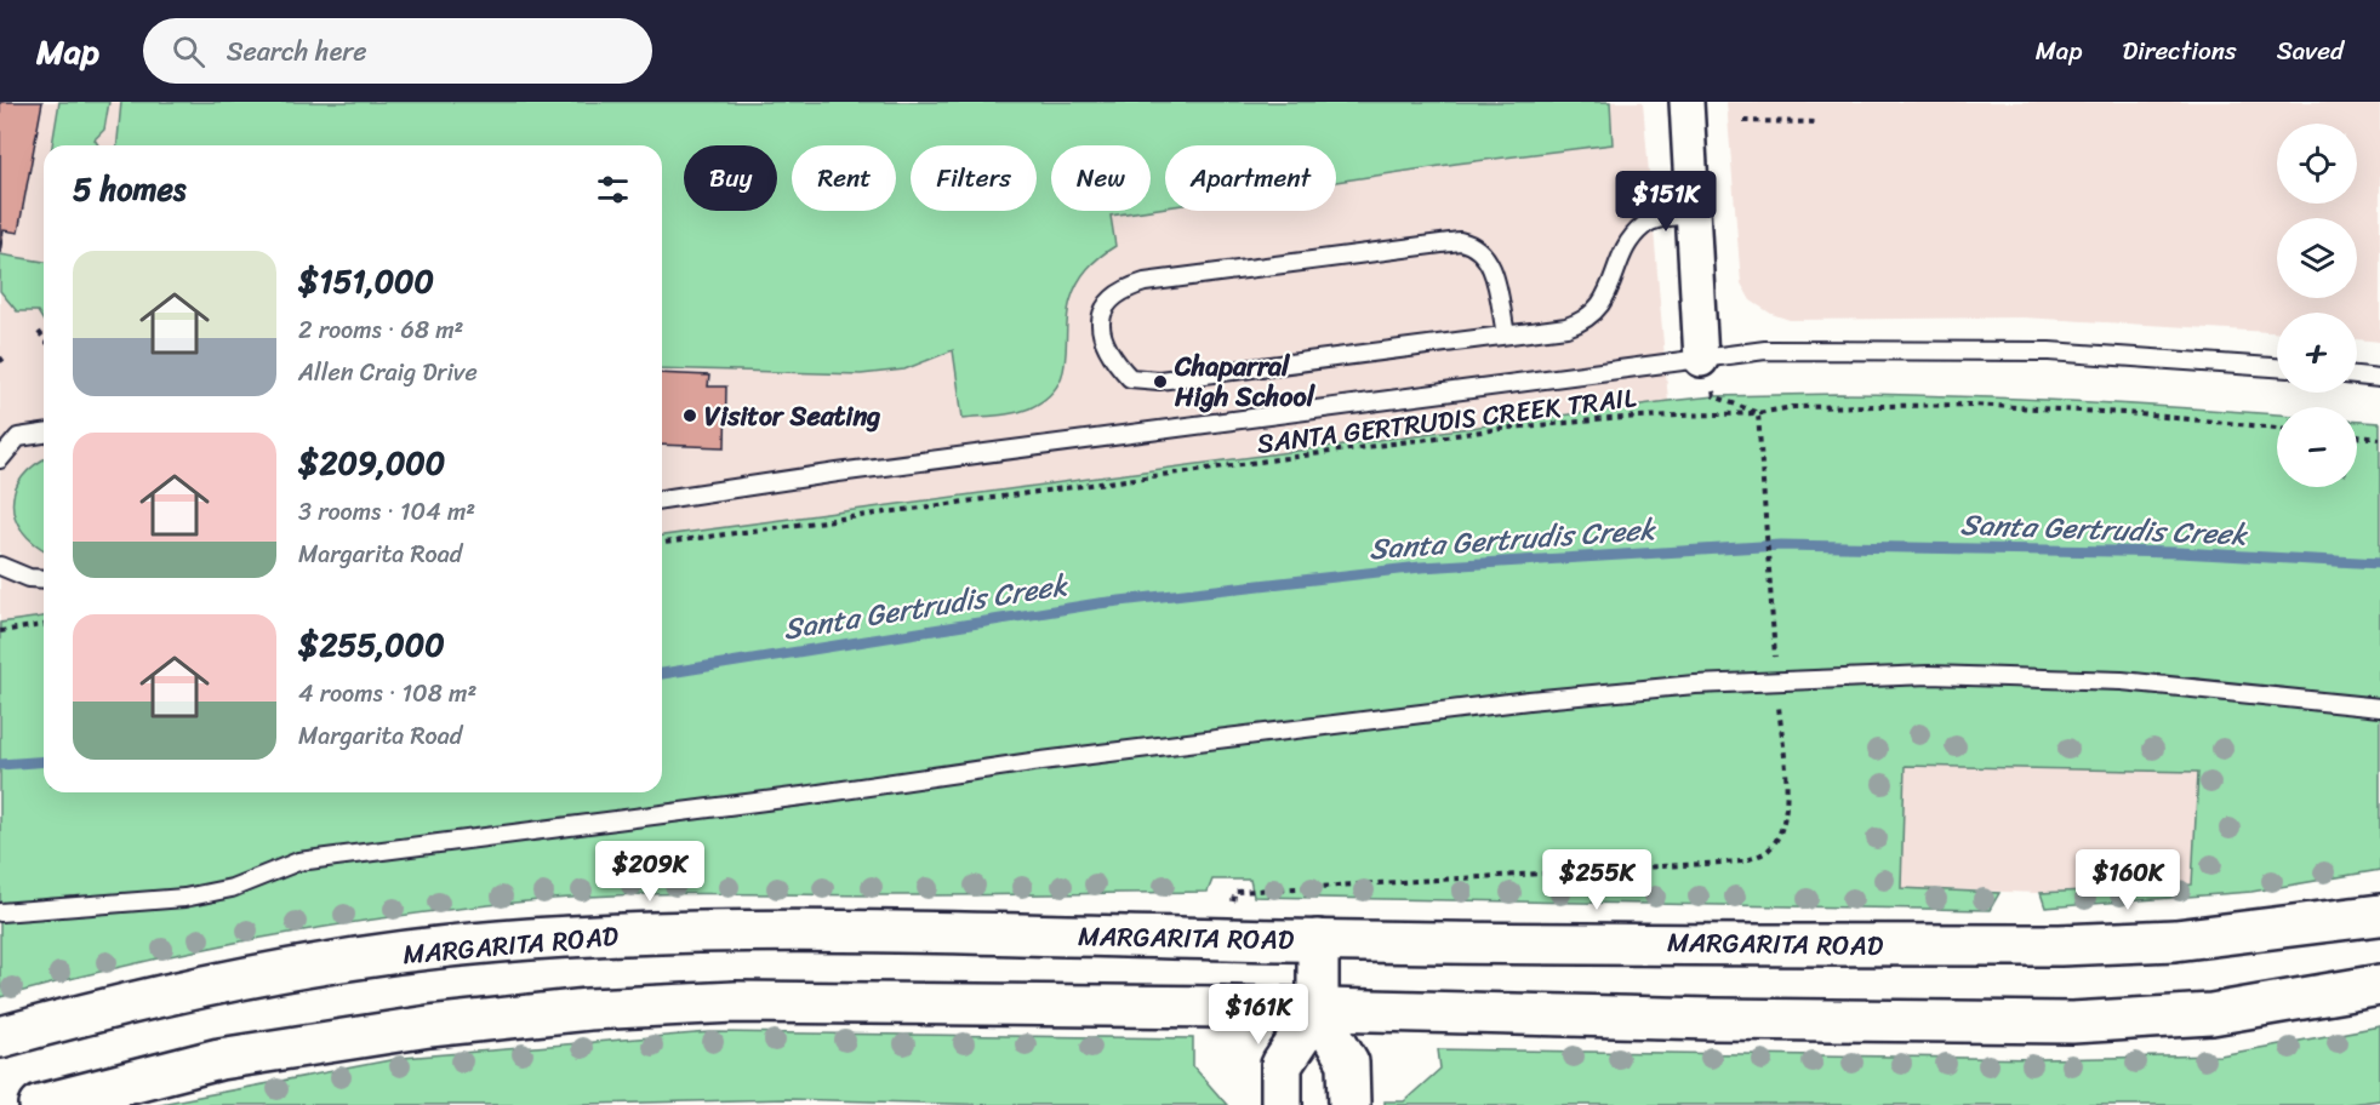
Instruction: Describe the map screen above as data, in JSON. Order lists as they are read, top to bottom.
{
  "streets": {
    "main road": ["MARGARITA ROAD"],
    "path": ["SANTA GERTRUDIS CREEK TRAIL"]
  },
  "water": ["Santa Gertrudis Creek"],
  "places": ["Chaparral High School", "Visitor Seating"],
  "page": {
    "header": "Map",
    "search": "Search here",
    "nav": ["Map", "Directions", "Saved"],
    "map_buttons": ["+", "−"],
    "chip": [
      "Buy",
      "Rent",
      "Filters",
      "New",
      "Apartment"
    ],
    "heading": "5 homes",
    "price": [
      "$151K",
      "$209K",
      "$255K",
      "$160K",
      "$161K"
    ],
    "list": [
      {
        "name": "$151,000",
        "note": "2 rooms · 68 m² · Allen Craig Drive"
      },
      {
        "name": "$209,000",
        "note": "3 rooms · 104 m² · Margarita Road"
      },
      {
        "name": "$255,000",
        "note": "4 rooms · 108 m² · Margarita Road"
      }
    ]
  }
}
